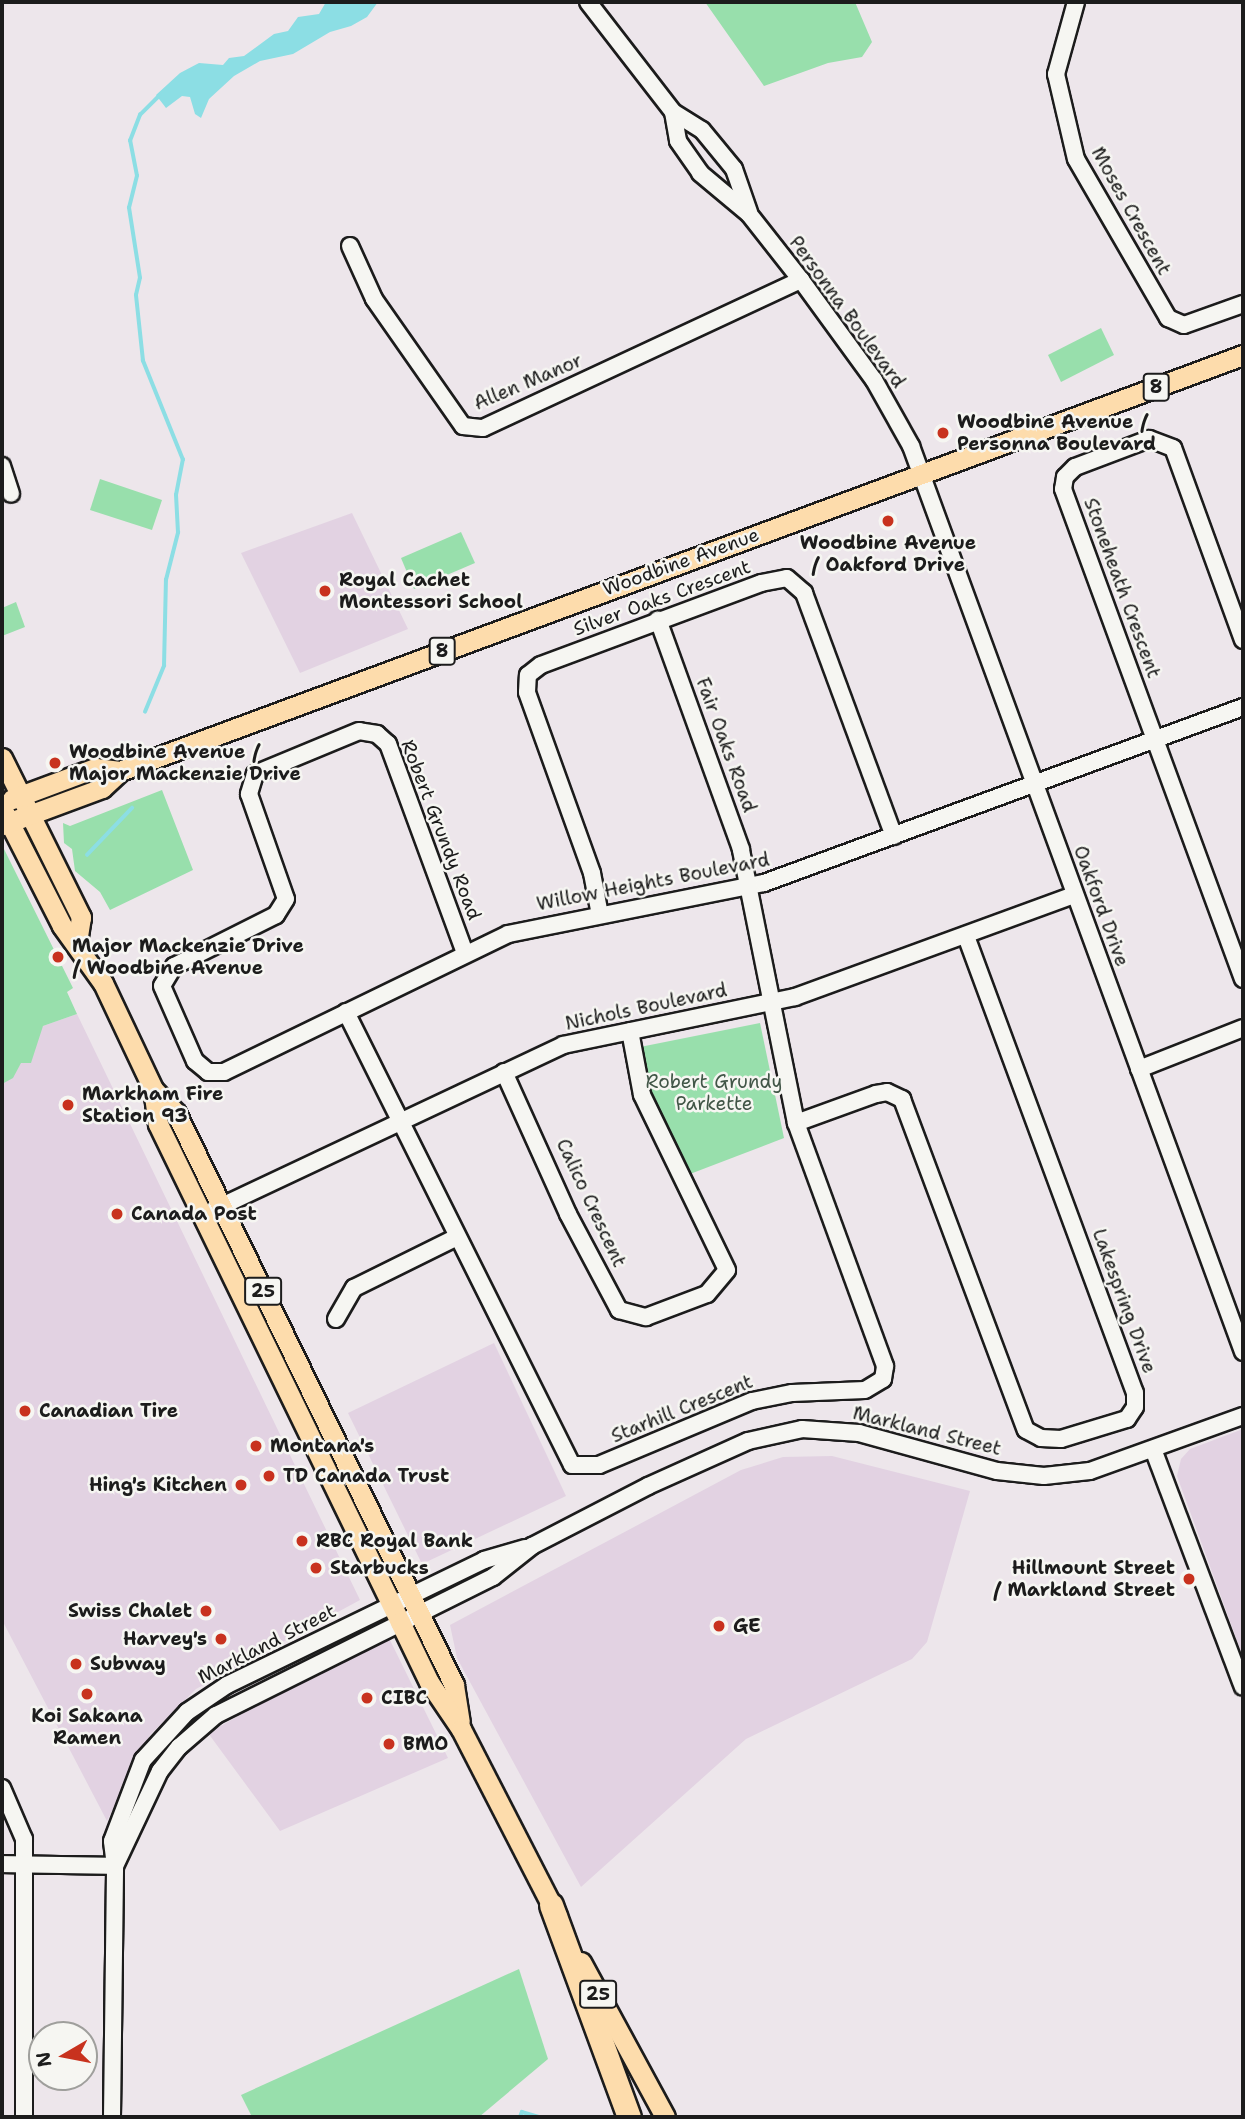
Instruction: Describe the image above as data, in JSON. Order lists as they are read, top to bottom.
{
  "streets": {
    "main road": ["8", "Woodbine Avenue", "25"],
    "street": [
      "Moses Crescent",
      "Personna Boulevard",
      "Allen Manor",
      "Stoneheath Crescent",
      "Silver Oaks Crescent",
      "Fair Oaks Road",
      "Robert Grundy Road",
      "Willow Heights Boulevard",
      "Oakford Drive",
      "Nichols Boulevard",
      "Calico Crescent",
      "Lakespring Drive",
      "Starhill Crescent",
      "Markland Street"
    ]
  },
  "crossings": [
    ["Personna Boulevard", "Allen Manor"],
    ["Personna Boulevard", "Woodbine Avenue"],
    ["Personna Boulevard", "Oakford Drive"],
    ["Woodbine Avenue", "Oakford Drive"],
    ["Woodbine Avenue", "25"],
    ["Stoneheath Crescent", "Willow Heights Boulevard"],
    ["Silver Oaks Crescent", "Fair Oaks Road"],
    ["Silver Oaks Crescent", "Willow Heights Boulevard"],
    ["Fair Oaks Road", "Willow Heights Boulevard"],
    ["Fair Oaks Road", "Starhill Crescent"],
    ["Robert Grundy Road", "Willow Heights Boulevard"],
    ["Willow Heights Boulevard", "Oakford Drive"],
    ["Willow Heights Boulevard", "Starhill Crescent"],
    ["Oakford Drive", "Nichols Boulevard"],
    ["Nichols Boulevard", "Calico Crescent"],
    ["Nichols Boulevard", "25"],
    ["Nichols Boulevard", "Lakespring Drive"],
    ["Nichols Boulevard", "Starhill Crescent"],
    ["25", "Markland Street"],
    ["Lakespring Drive", "Starhill Crescent"]
  ],
  "parks": ["Robert Grundy Parkette"],
  "places": [
    "Woodbine Avenue / Personna Boulevard",
    "Woodbine Avenue / Oakford Drive",
    "Royal Cachet Montessori School",
    "Woodbine Avenue / Major Mackenzie Drive",
    "Major Mackenzie Drive / Woodbine Avenue",
    "Markham Fire Station 93",
    "Canada Post",
    "Canadian Tire",
    "Montana's",
    "TD Canada Trust",
    "Hing's Kitchen",
    "RBC Royal Bank",
    "Starbucks",
    "Hillmount Street / Markland Street",
    "Swiss Chalet",
    "GE",
    "Harvey's",
    "Subway",
    "Koi Sakana Ramen",
    "CIBC",
    "BMO"
  ],
  "north": "left"
}
